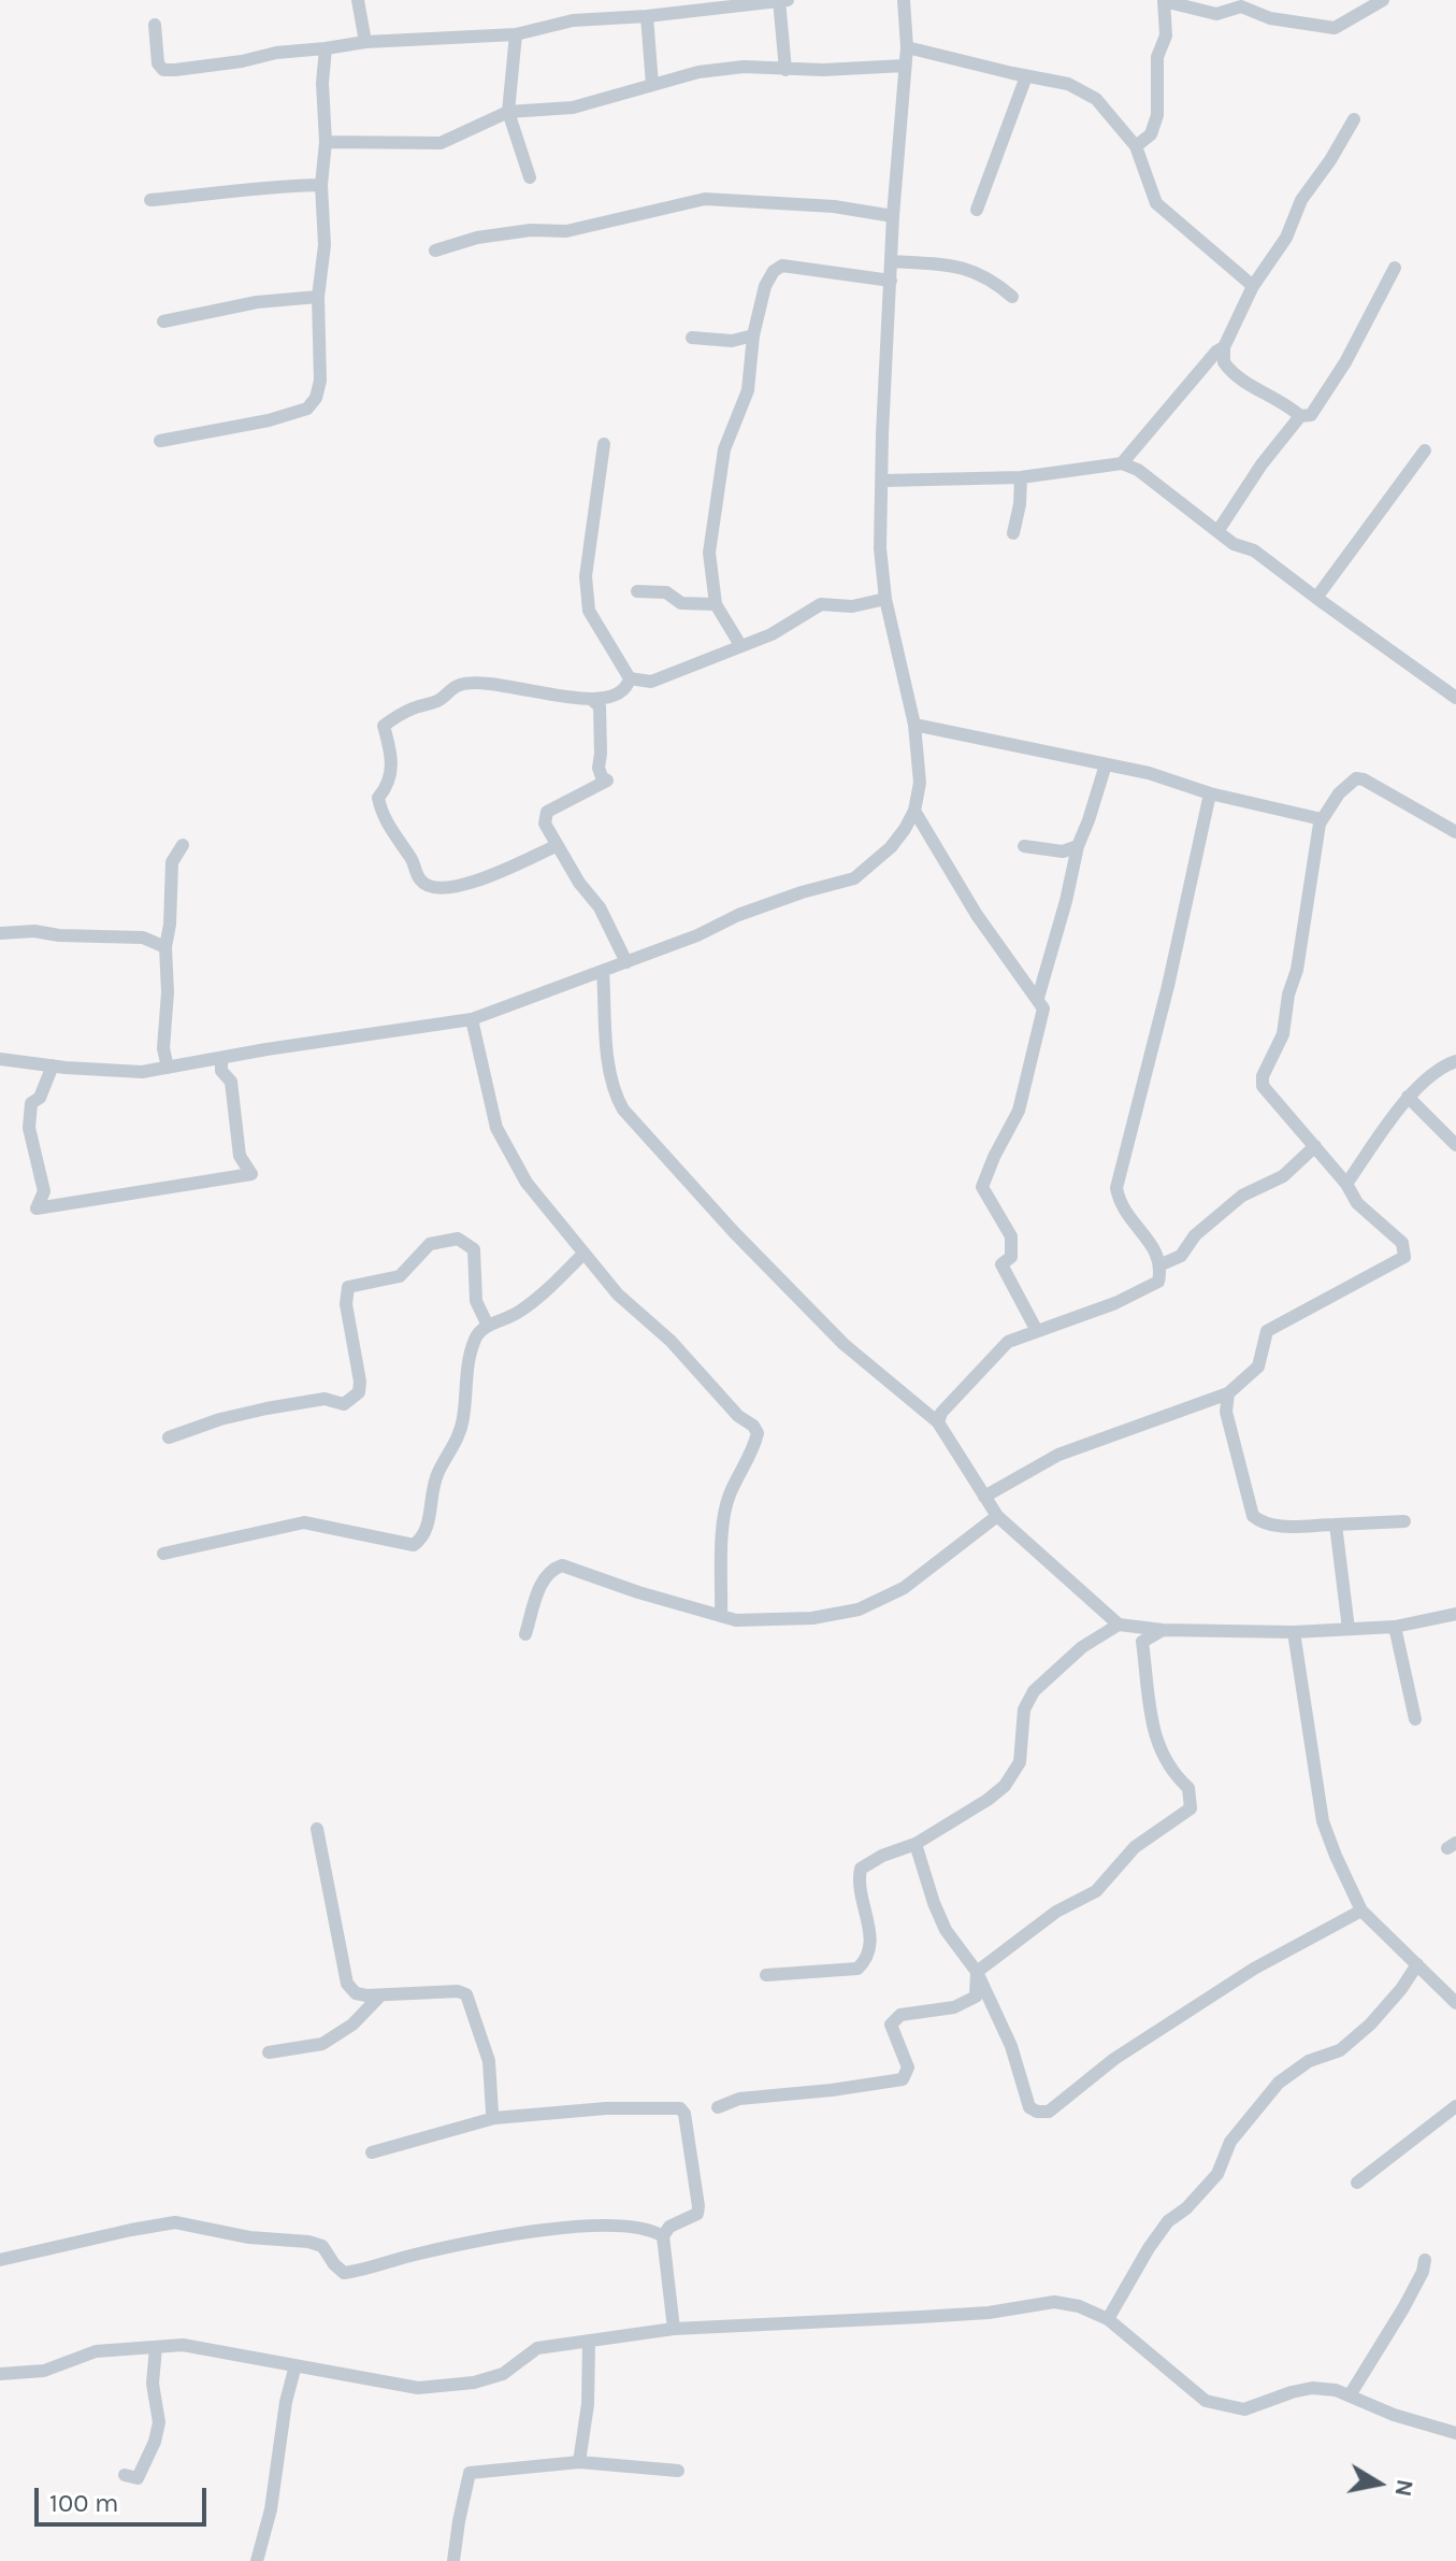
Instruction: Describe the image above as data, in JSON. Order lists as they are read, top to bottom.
{
  "scale_bar": "100 m",
  "north": "right"
}
